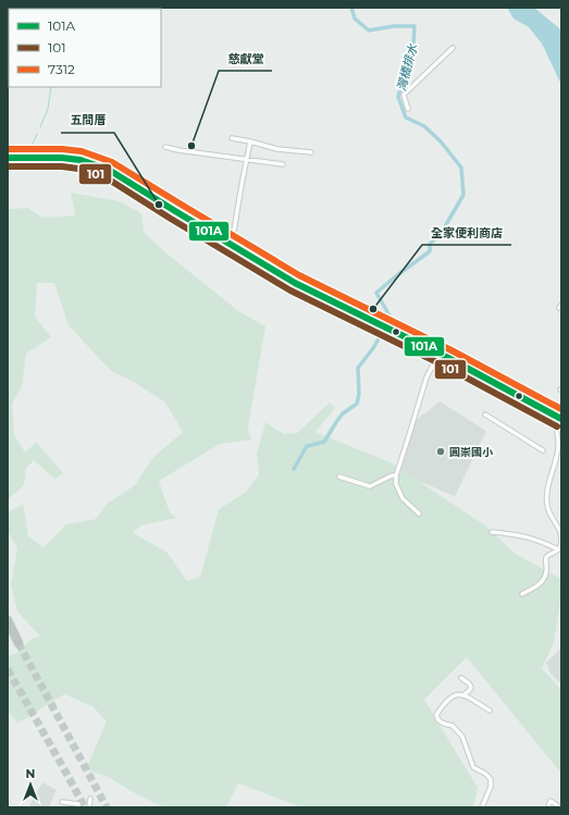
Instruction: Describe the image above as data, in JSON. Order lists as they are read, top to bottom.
{
  "water": ["灣橋排水"],
  "places": [
    "慈獻堂",
    "五間厝",
    "全家便利商店",
    "圓崇國小"
  ],
  "lines": ["transit line 7312", "transit line 101A", "transit line 101"],
  "legend": ["101A", "101", "7312"],
  "north": "top"
}
